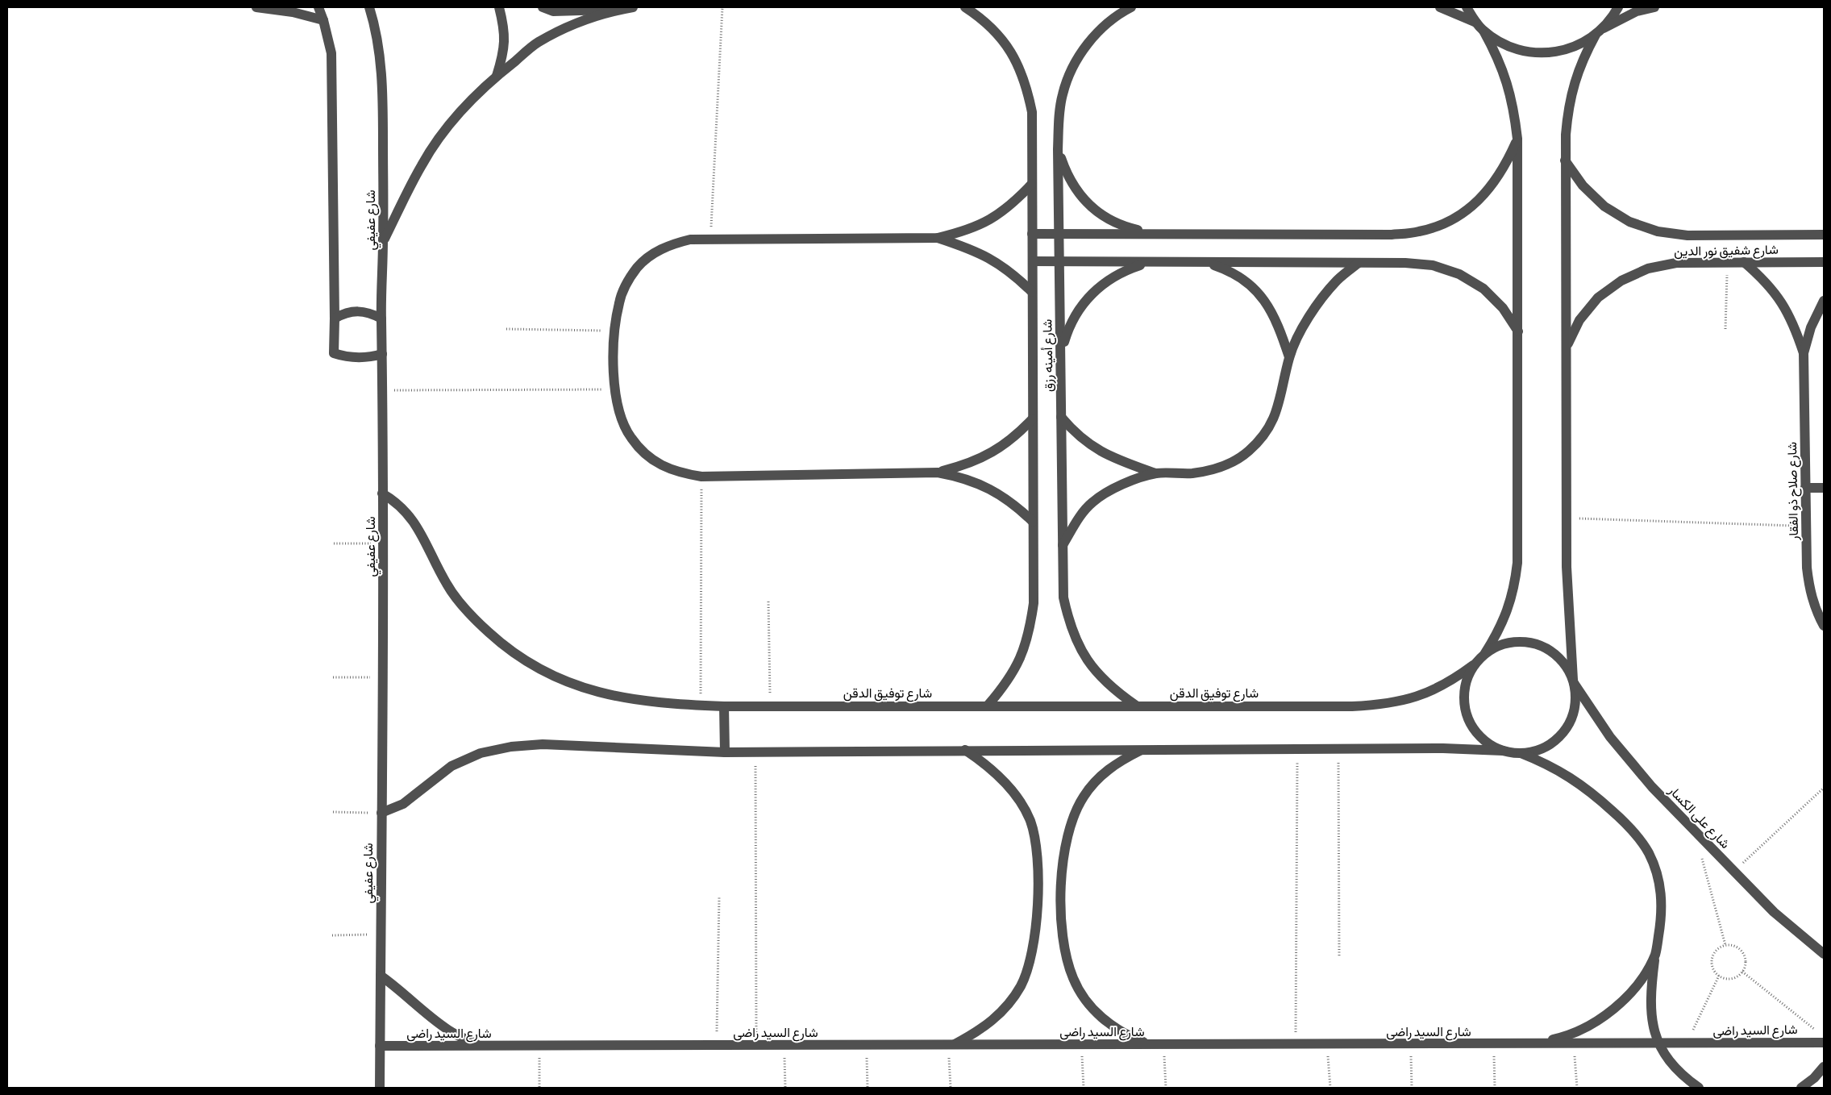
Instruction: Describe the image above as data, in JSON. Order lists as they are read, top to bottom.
{
  "streets": {
    "street": [
      "شارع عفيفي",
      "شارع شفيق نور الدين",
      "شارع أمينه رزق",
      "شارع صلاح ذو الفقار",
      "شارع توفيق الدقن",
      "شارع على الكسار",
      "شارع السيد راضى"
    ]
  },
  "crossings": [
    ["شارع عفيفي", "شارع توفيق الدقن"],
    ["شارع عفيفي", "شارع السيد راضى"],
    ["شارع شفيق نور الدين", "شارع صلاح ذو الفقار"],
    ["شارع أمينه رزق", "شارع توفيق الدقن"],
    ["شارع توفيق الدقن", "شارع على الكسار"]
  ]
}
